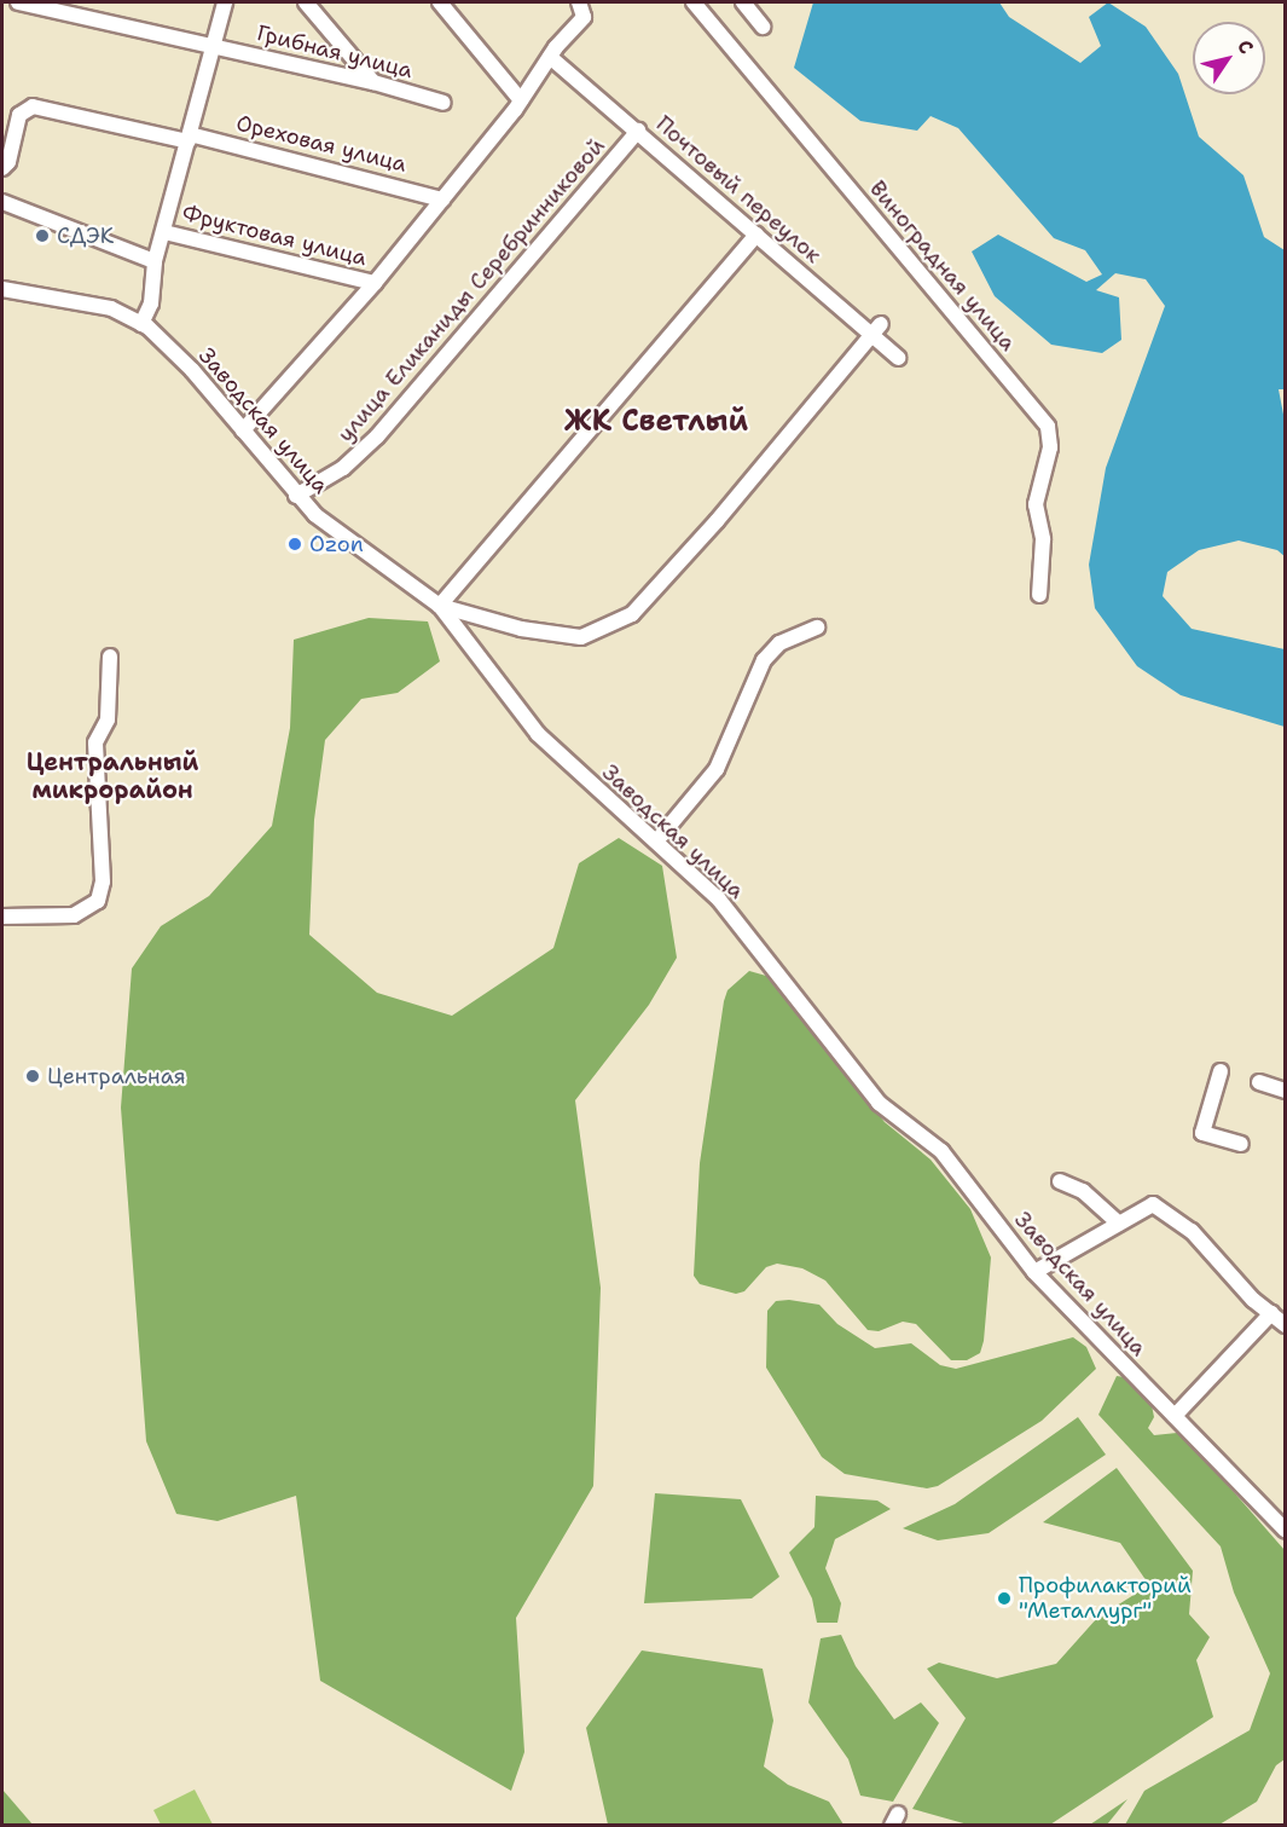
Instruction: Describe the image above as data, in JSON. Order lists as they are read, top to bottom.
{
  "streets": {
    "street": [
      "Грибная улица",
      "Ореховая улица",
      "Почтовый переулок",
      "Фруктовая улица",
      "Виноградная улица",
      "улица Еликаниды Серебринниковой",
      "Заводская улица"
    ]
  },
  "crossings": [
    ["Почтовый переулок", "улица Еликаниды Серебринниковой"],
    ["улица Еликаниды Серебринниковой", "Заводская улица"]
  ],
  "districts": ["ЖК Светлый", "Центральный микрорайон"],
  "places": [
    "СДЭК",
    "Ozon",
    "Центральная",
    "Профилакторий \"Металлург\""
  ],
  "north": "top right"
}
